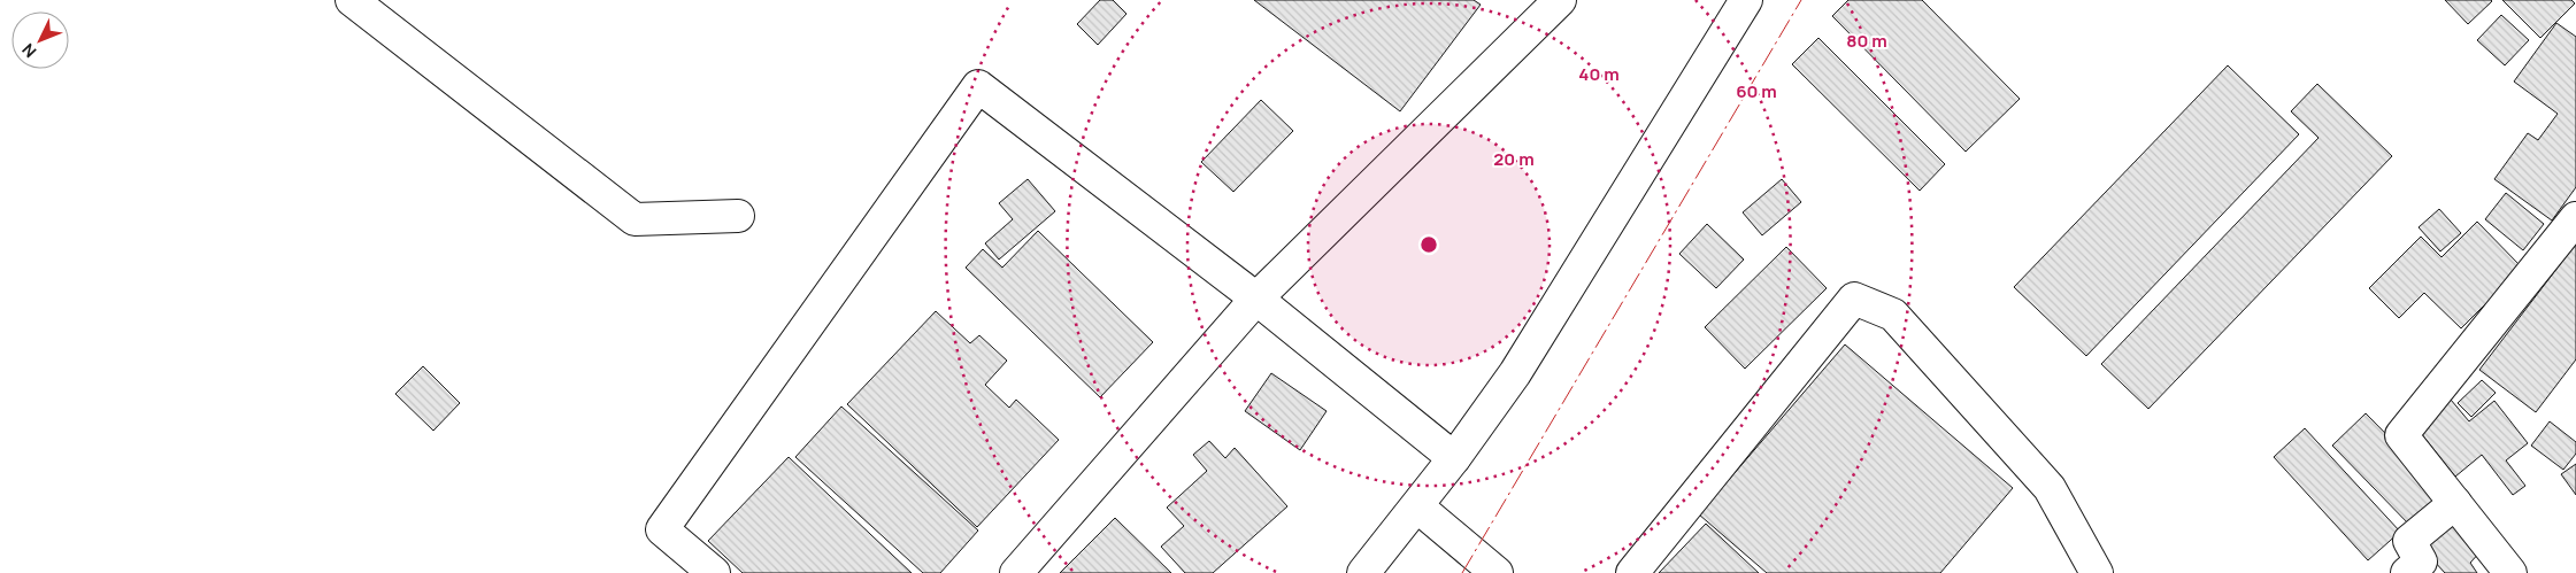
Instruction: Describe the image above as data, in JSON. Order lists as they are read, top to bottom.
{
  "north": "bottom left",
  "rings": [
    "80 m",
    "40 m",
    "60 m",
    "20 m"
  ]
}
